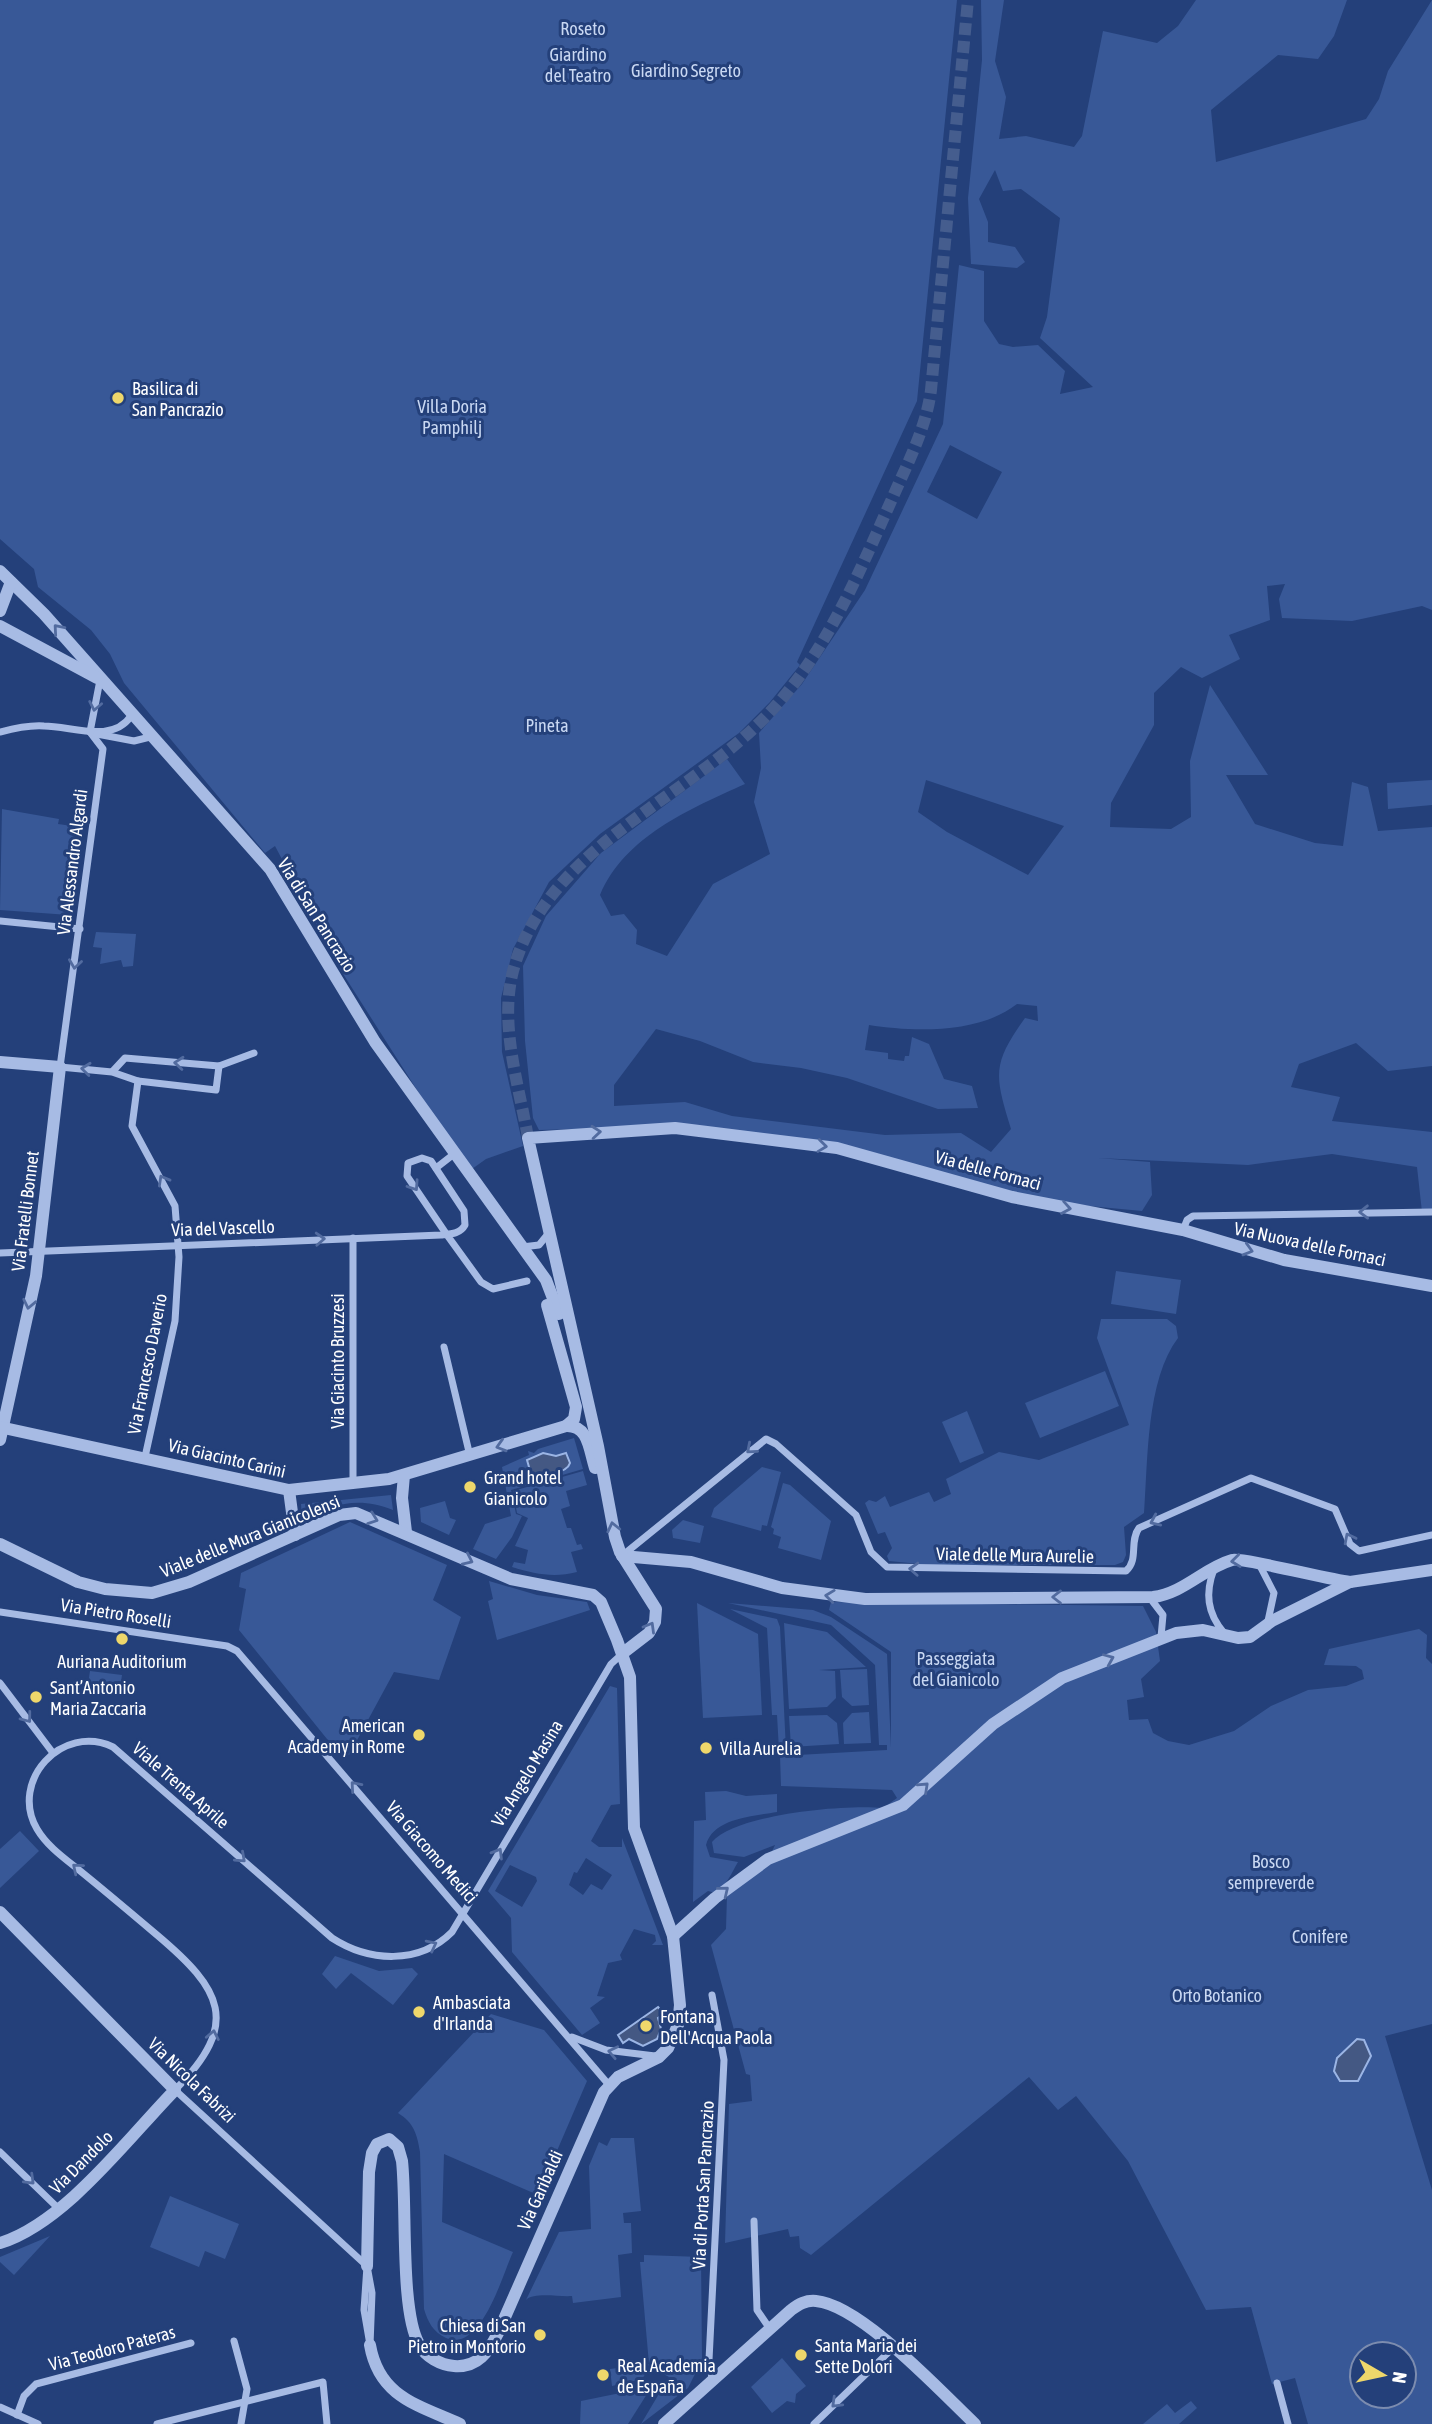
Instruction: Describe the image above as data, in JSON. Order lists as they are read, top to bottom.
{
  "streets": {
    "street": [
      "Via Alessandro Algardi",
      "Via di San Pancrazio",
      "Via delle Fornaci",
      "Via Fratelli Bonnet",
      "Via del Vascello",
      "Via Nuova delle Fornaci",
      "Via Giacinto Bruzzesi",
      "Via Francesco Daverio",
      "Via Giacinto Carini",
      "Viale delle Mura Gianicolensi",
      "Viale delle Mura Aurelie",
      "Via Pietro Roselli",
      "Via Angelo Masina",
      "Viale Trenta Aprile",
      "Via Giacomo Medici",
      "Via Nicola Fabrizi",
      "Via Dandolo",
      "Via di Porta San Pancrazio",
      "Via Garibaldi",
      "Via Teodoro Pateras"
    ]
  },
  "crossings": [
    ["Via Alessandro Algardi", "Via Fratelli Bonnet"],
    ["Via di San Pancrazio", "Via delle Fornaci"],
    ["Via di San Pancrazio", "Via Giacinto Carini"],
    ["Via di San Pancrazio", "Viale delle Mura Aurelie"],
    ["Via delle Fornaci", "Via Nuova delle Fornaci"],
    ["Via Fratelli Bonnet", "Via del Vascello"],
    ["Via Fratelli Bonnet", "Via Giacinto Carini"],
    ["Via del Vascello", "Via Giacinto Bruzzesi"],
    ["Via del Vascello", "Via Francesco Daverio"],
    ["Via Giacinto Bruzzesi", "Via Giacinto Carini"],
    ["Via Francesco Daverio", "Via Giacinto Carini"],
    ["Viale delle Mura Gianicolensi", "Via Angelo Masina"],
    ["Via Pietro Roselli", "Via Giacomo Medici"],
    ["Via Angelo Masina", "Viale Trenta Aprile"],
    ["Via Angelo Masina", "Via Giacomo Medici"],
    ["Viale Trenta Aprile", "Via Giacomo Medici"],
    ["Via Giacomo Medici", "Via Garibaldi"],
    ["Via Nicola Fabrizi", "Via Dandolo"],
    ["Via Nicola Fabrizi", "Via Garibaldi"]
  ],
  "one_way": [
    "Via Alessandro Algardi",
    "Via delle Fornaci",
    "Via Fratelli Bonnet",
    "Via del Vascello",
    "Via Francesco Daverio",
    "Viale delle Mura Gianicolensi",
    "Via Angelo Masina",
    "Viale Trenta Aprile",
    "Via Giacomo Medici"
  ],
  "parks": [
    "Roseto",
    "Giardino del Teatro",
    "Giardino Segreto",
    "Villa Doria Pamphilj",
    "Pineta",
    "Passeggiata del Gianicolo",
    "Bosco sempreverde",
    "Conifere",
    "Orto Botanico"
  ],
  "places": [
    "Basilica di San Pancrazio",
    "Grand hotel Gianicolo",
    "Auriana Auditorium",
    "Sant’Antonio Maria Zaccaria",
    "American Academy in Rome",
    "Villa Aurelia",
    "Ambasciata d'Irlanda",
    "Fontana Dell'Acqua Paola",
    "Chiesa di San Pietro in Montorio",
    "Santa Maria dei Sette Dolori",
    "Real Academia de España"
  ],
  "north": "right"
}
